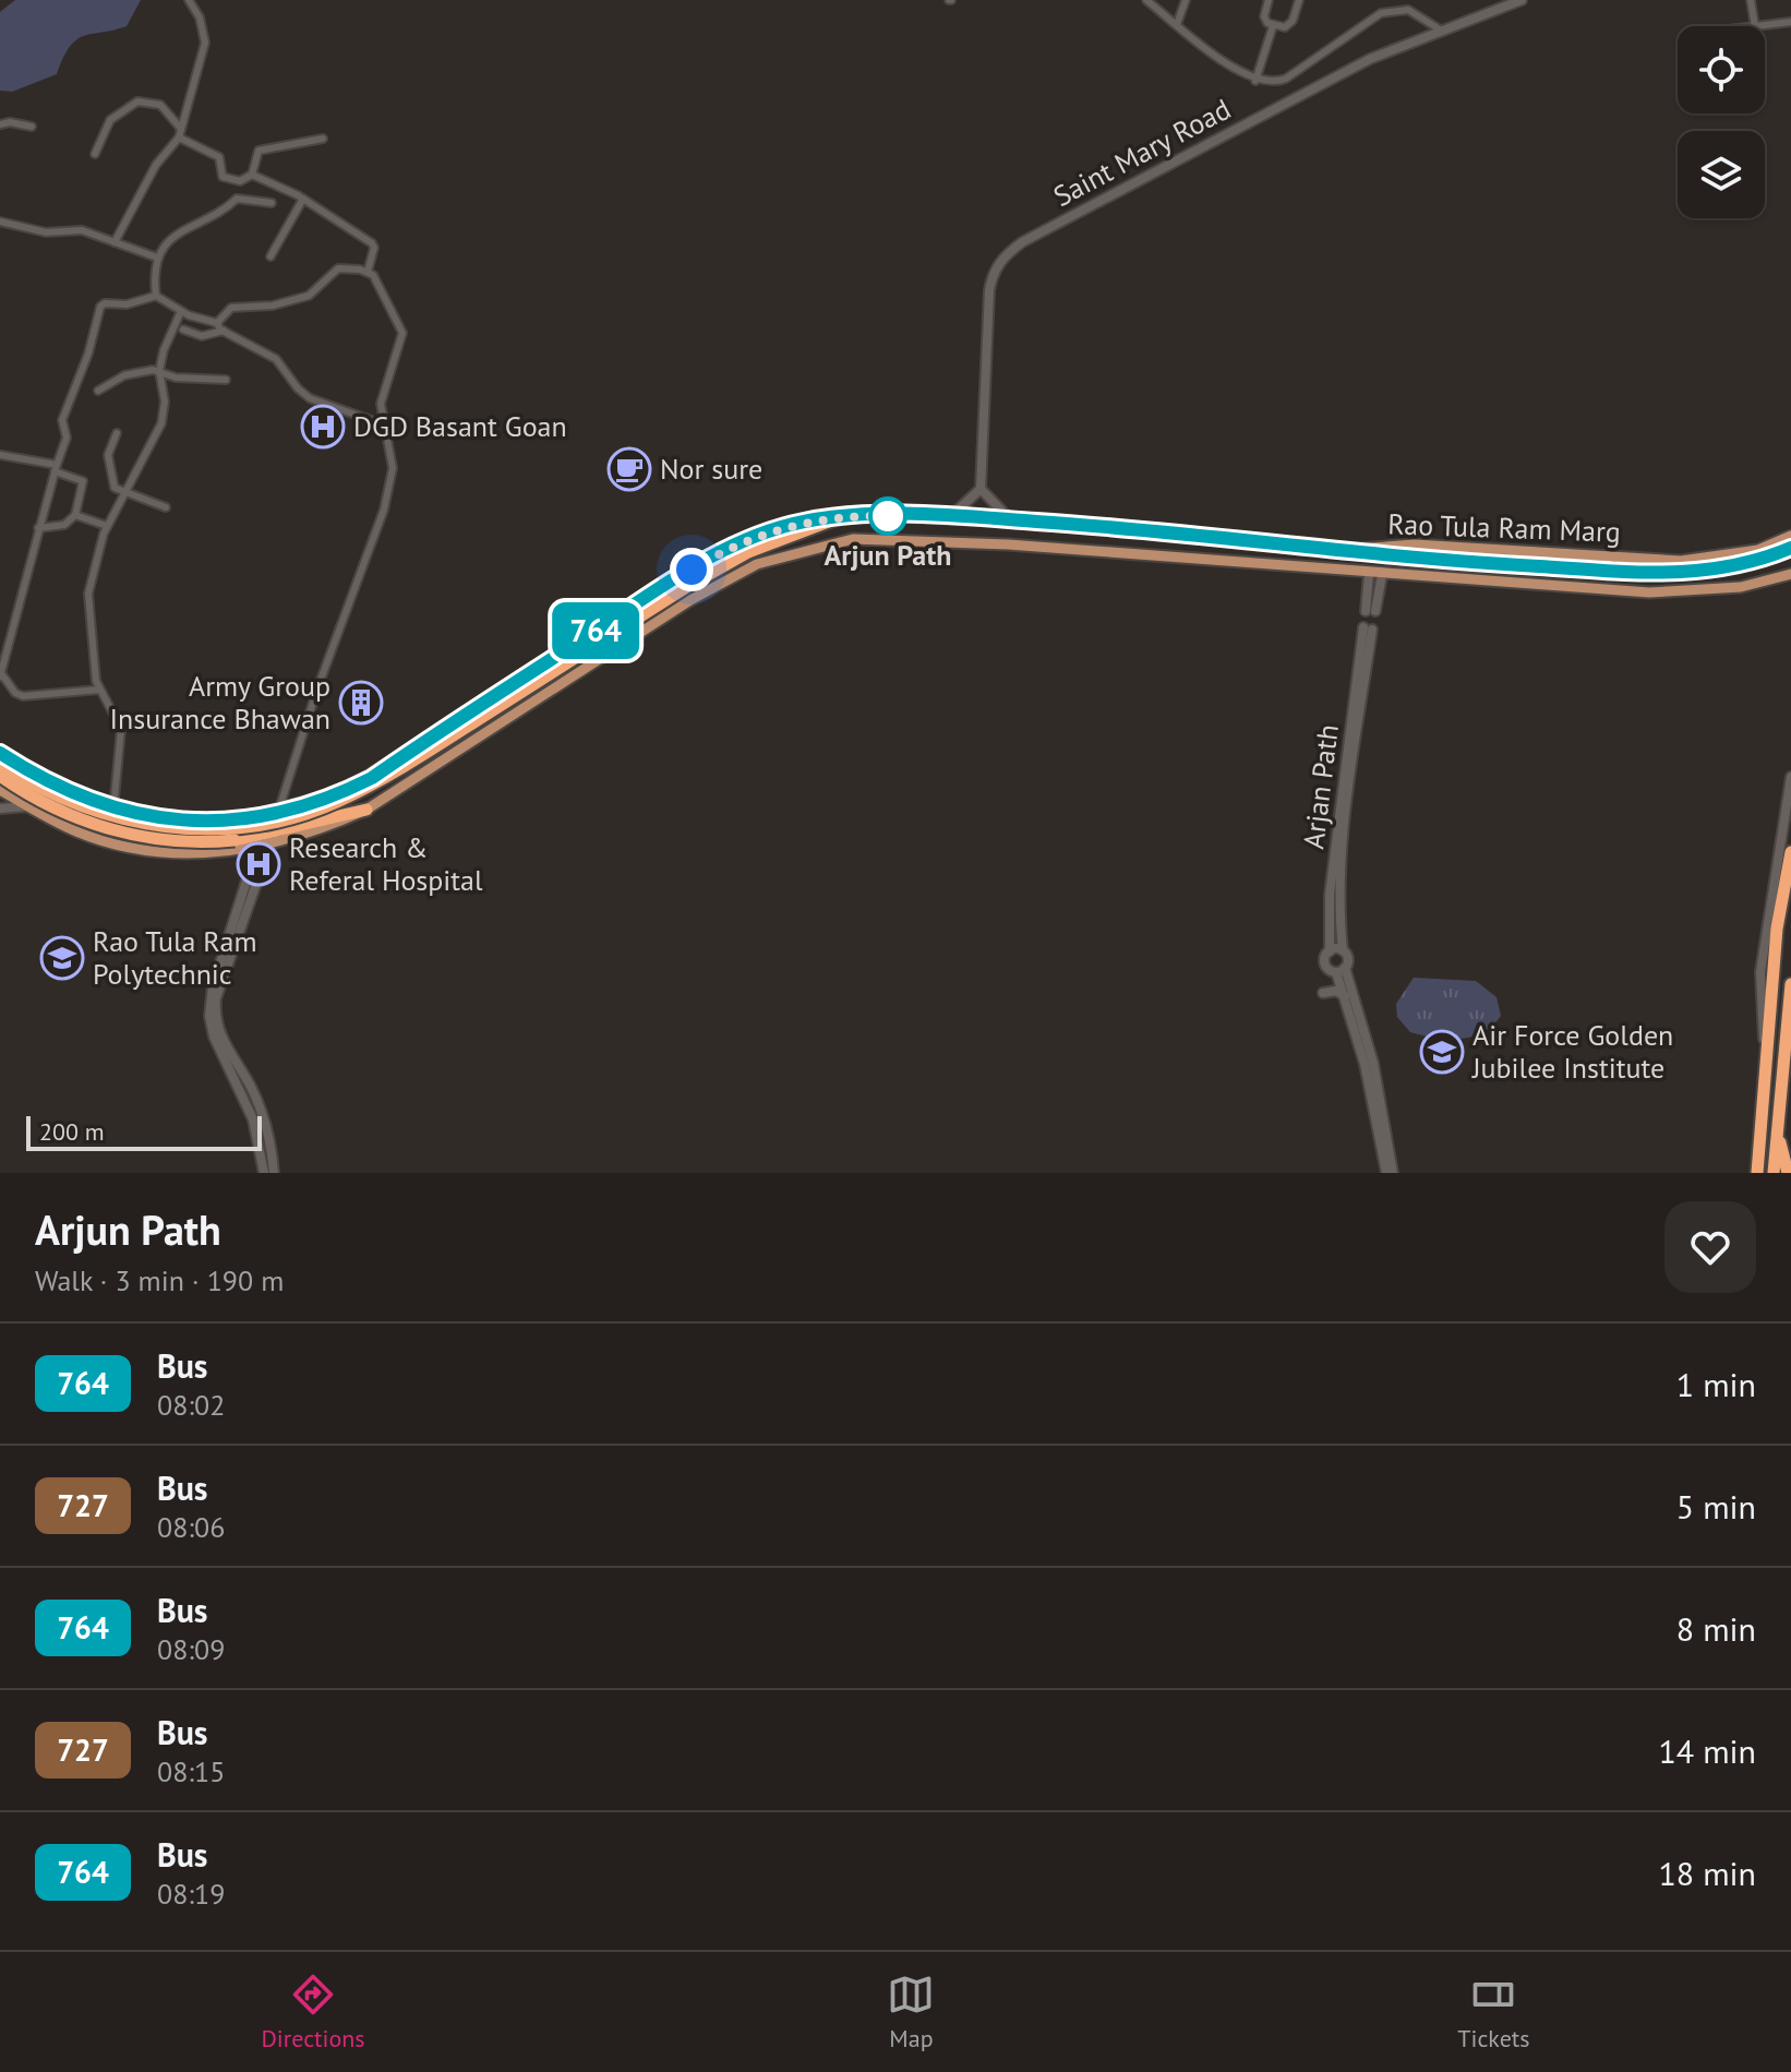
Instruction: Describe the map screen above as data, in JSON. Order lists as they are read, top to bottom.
{
  "streets": {
    "main road": ["Saint Mary Road", "Rao Tula Ram Marg", "Arjan Path"]
  },
  "places": {
    "hospital": ["DGD Basant Goan", "Research & Referal Hospital"],
    "cafe": ["Nor sure"],
    "other": ["Arjun Path"],
    "building": ["Army Group Insurance Bhawan"],
    "school or university": ["Rao Tula Ram Polytechnic", "Air Force Golden Jubilee Institute"]
  },
  "lines": ["bus line 764"],
  "scale_bar": "200 m",
  "page": {
    "on_map": "764",
    "scale": "200 m",
    "heading": ["Arjun Path", "Walk · 3 min · 190 m"],
    "list": [
      {
        "mark": "764",
        "name": "Bus",
        "note": "08:02",
        "value": "1 min"
      },
      {
        "mark": "727",
        "name": "Bus",
        "note": "08:06",
        "value": "5 min"
      },
      {
        "mark": "764",
        "name": "Bus",
        "note": "08:09",
        "value": "8 min"
      },
      {
        "mark": "727",
        "name": "Bus",
        "note": "08:15",
        "value": "14 min"
      },
      {
        "mark": "764",
        "name": "Bus",
        "note": "08:19",
        "value": "18 min"
      }
    ],
    "tabs": ["Directions", "Map", "Tickets"]
  }
}
